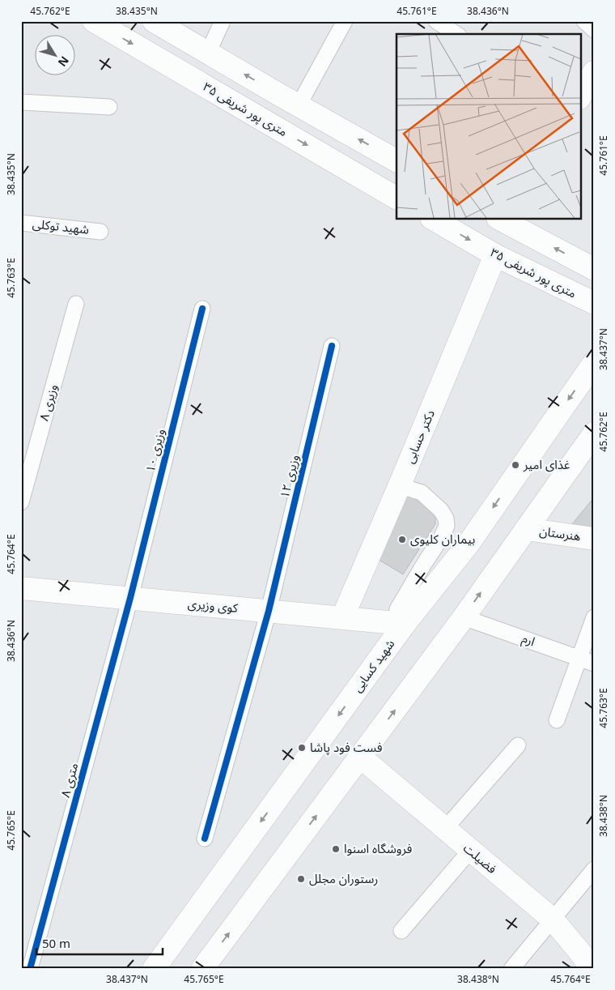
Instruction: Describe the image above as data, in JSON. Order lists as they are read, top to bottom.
{
  "streets": {
    "street": [
      "۳۵ متری پور شریفی",
      "شهید توکلی",
      "وزیری ۸",
      "دکتر حسابی",
      "وزیری ۱۰",
      "وزيری ۱۲",
      "هنرستان",
      "کوی وزیری",
      "ارم",
      "شهید کسایی",
      "متری ۸",
      "فضیلت"
    ]
  },
  "crossings": [
    ["۳۵ متری پور شریفی", "دکتر حسابی"],
    ["دکتر حسابی", "کوی وزیری"],
    ["وزیری ۱۰", "کوی وزیری"],
    ["وزیری ۱۰", "متری ۸"],
    ["وزيری ۱۲", "کوی وزیری"],
    ["کوی وزیری", "شهید کسایی"],
    ["کوی وزیری", "متری ۸"]
  ],
  "places": [
    "غذای امیر",
    "بیماران کلیوی",
    "فست فود پاشا",
    "فروشگاه اسنوا",
    "رستوران مجلل"
  ],
  "scale_bar": "50 m",
  "north": "bottom right",
  "coordinates": [
    "45.762°E",
    "38.435°N",
    "45.761°E",
    "38.436°N",
    "45.763°E",
    "38.437°N",
    "45.764°E",
    "38.438°N",
    "45.765°E"
  ]
}
